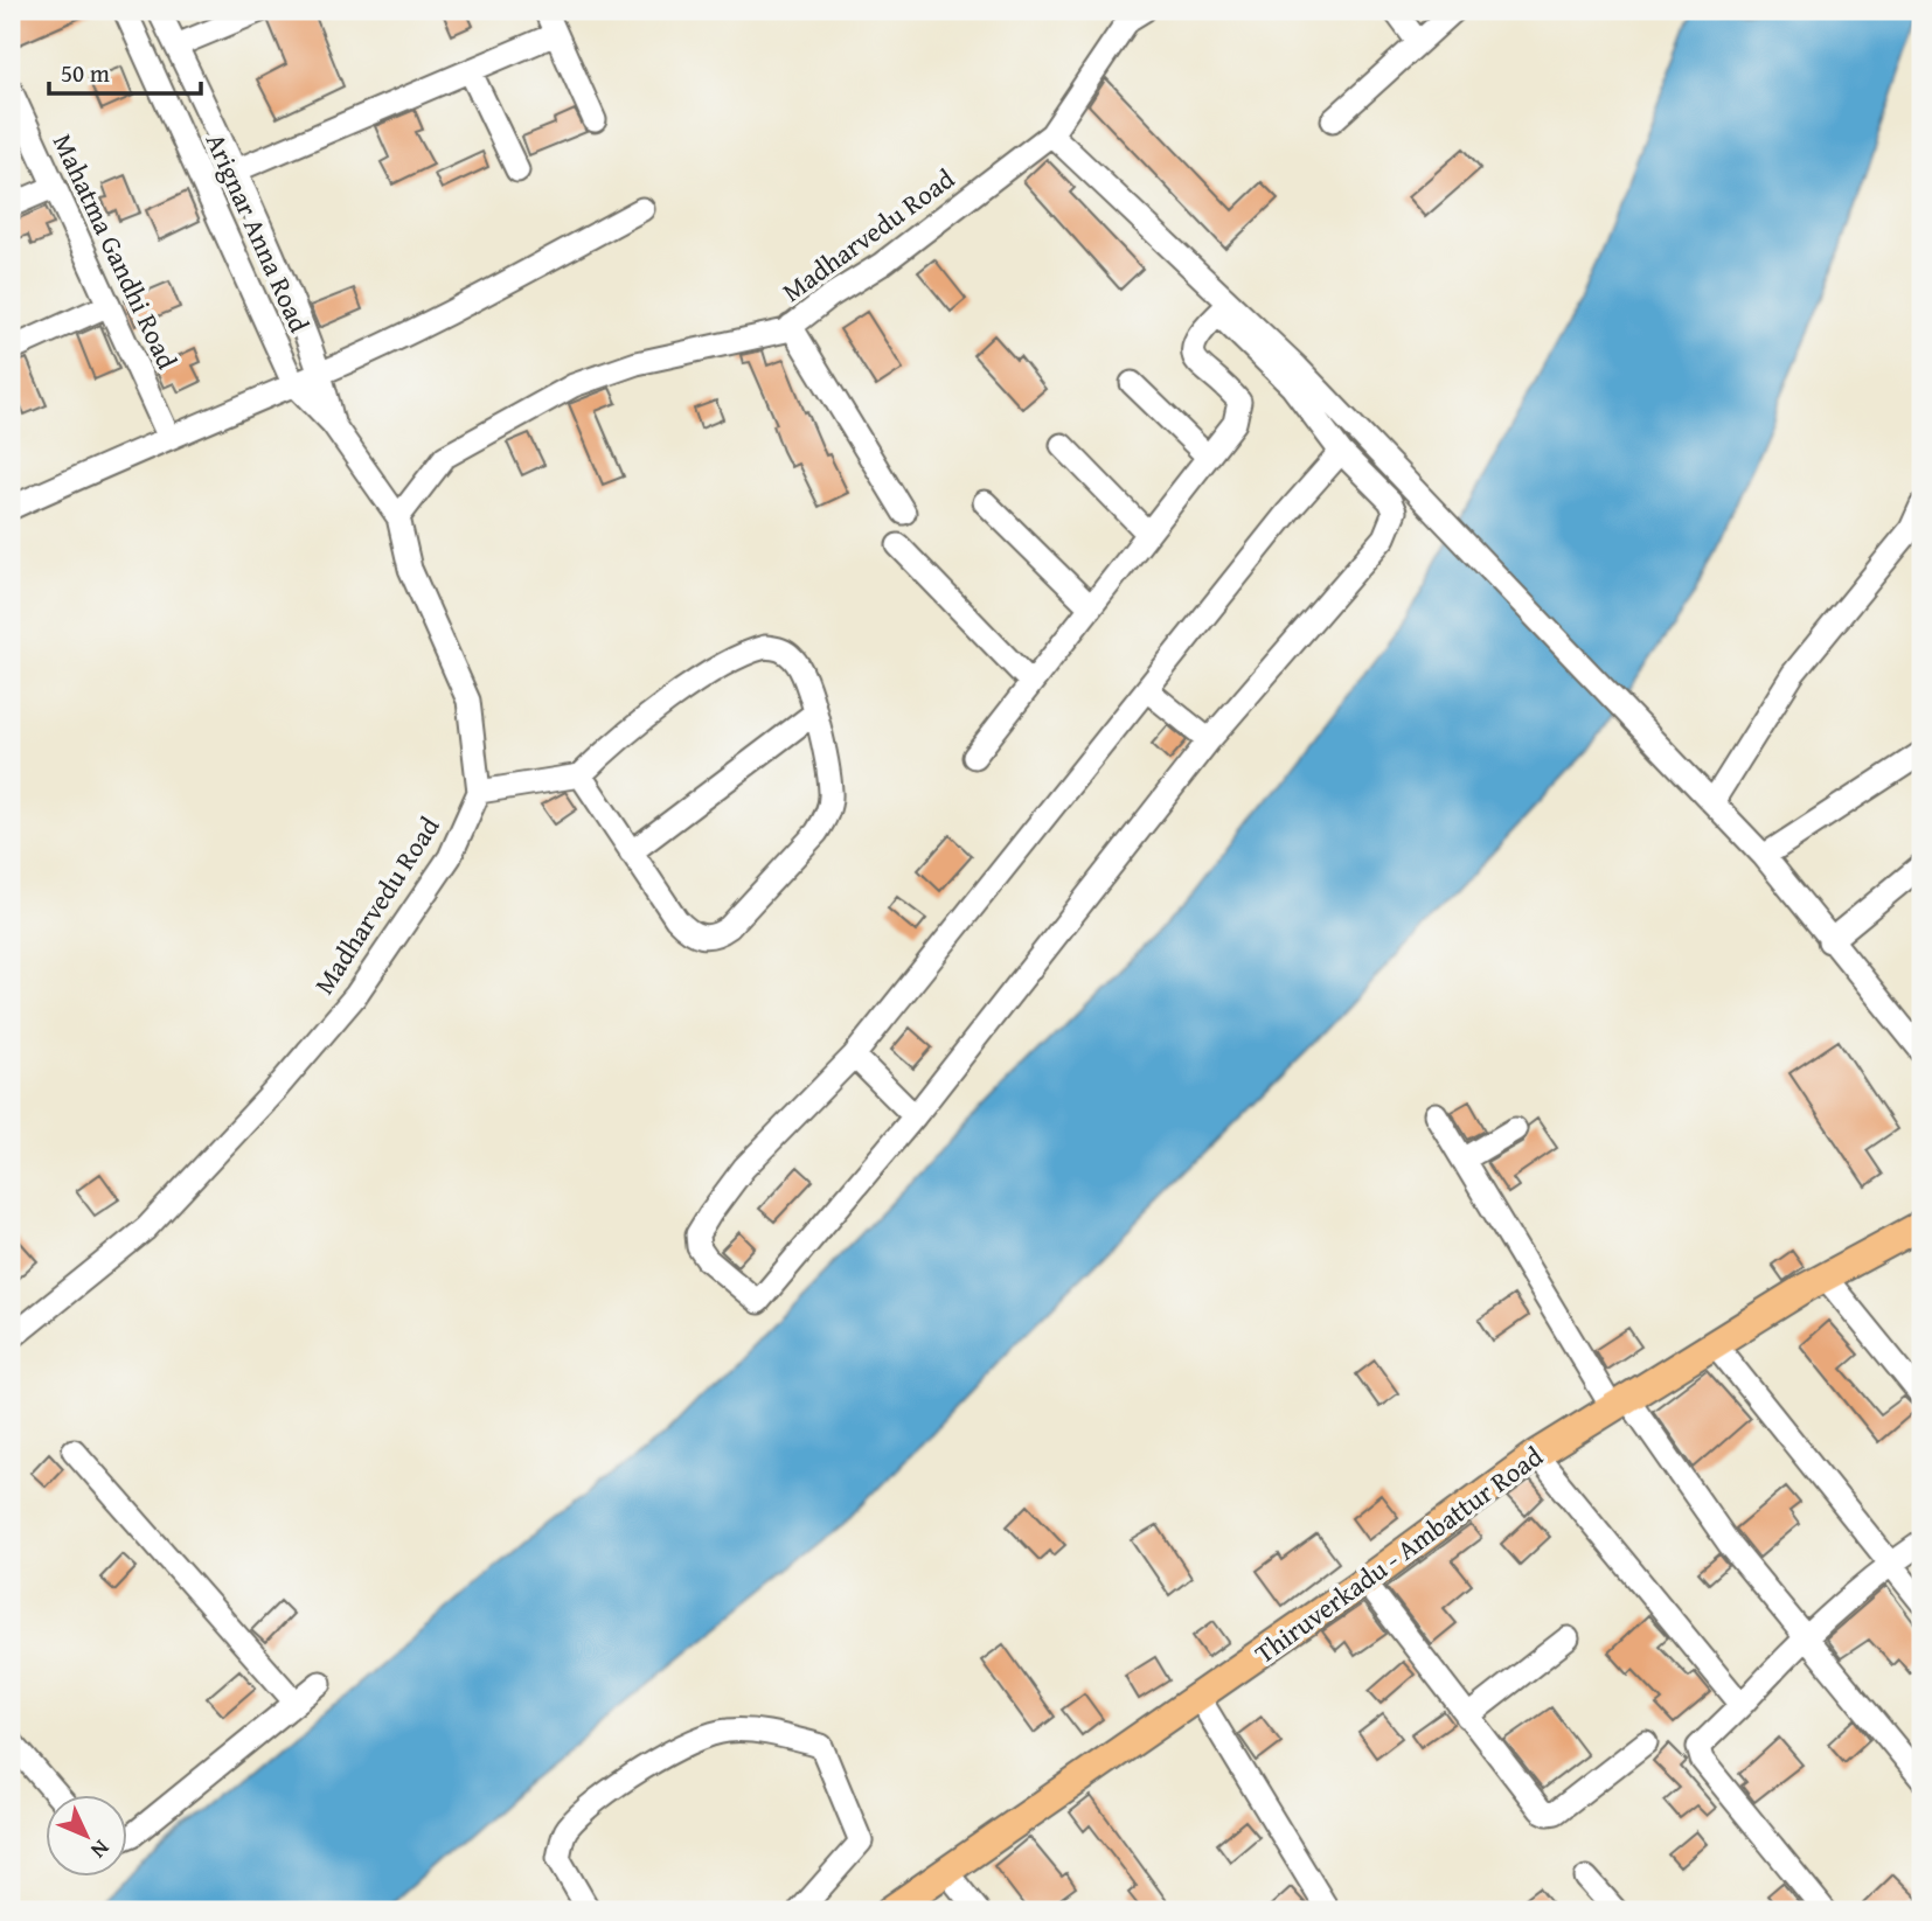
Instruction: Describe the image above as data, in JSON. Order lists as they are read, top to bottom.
{
  "streets": {
    "main road": ["Thiruverkadu - Ambattur Road"],
    "street": ["Arignar Anna Road", "Madharvedu Road", "Mahatma Gandhi Road"]
  },
  "crossings": [
    ["Arignar Anna Road", "Madharvedu Road"]
  ],
  "scale_bar": "50 m",
  "north": "bottom right"
}
